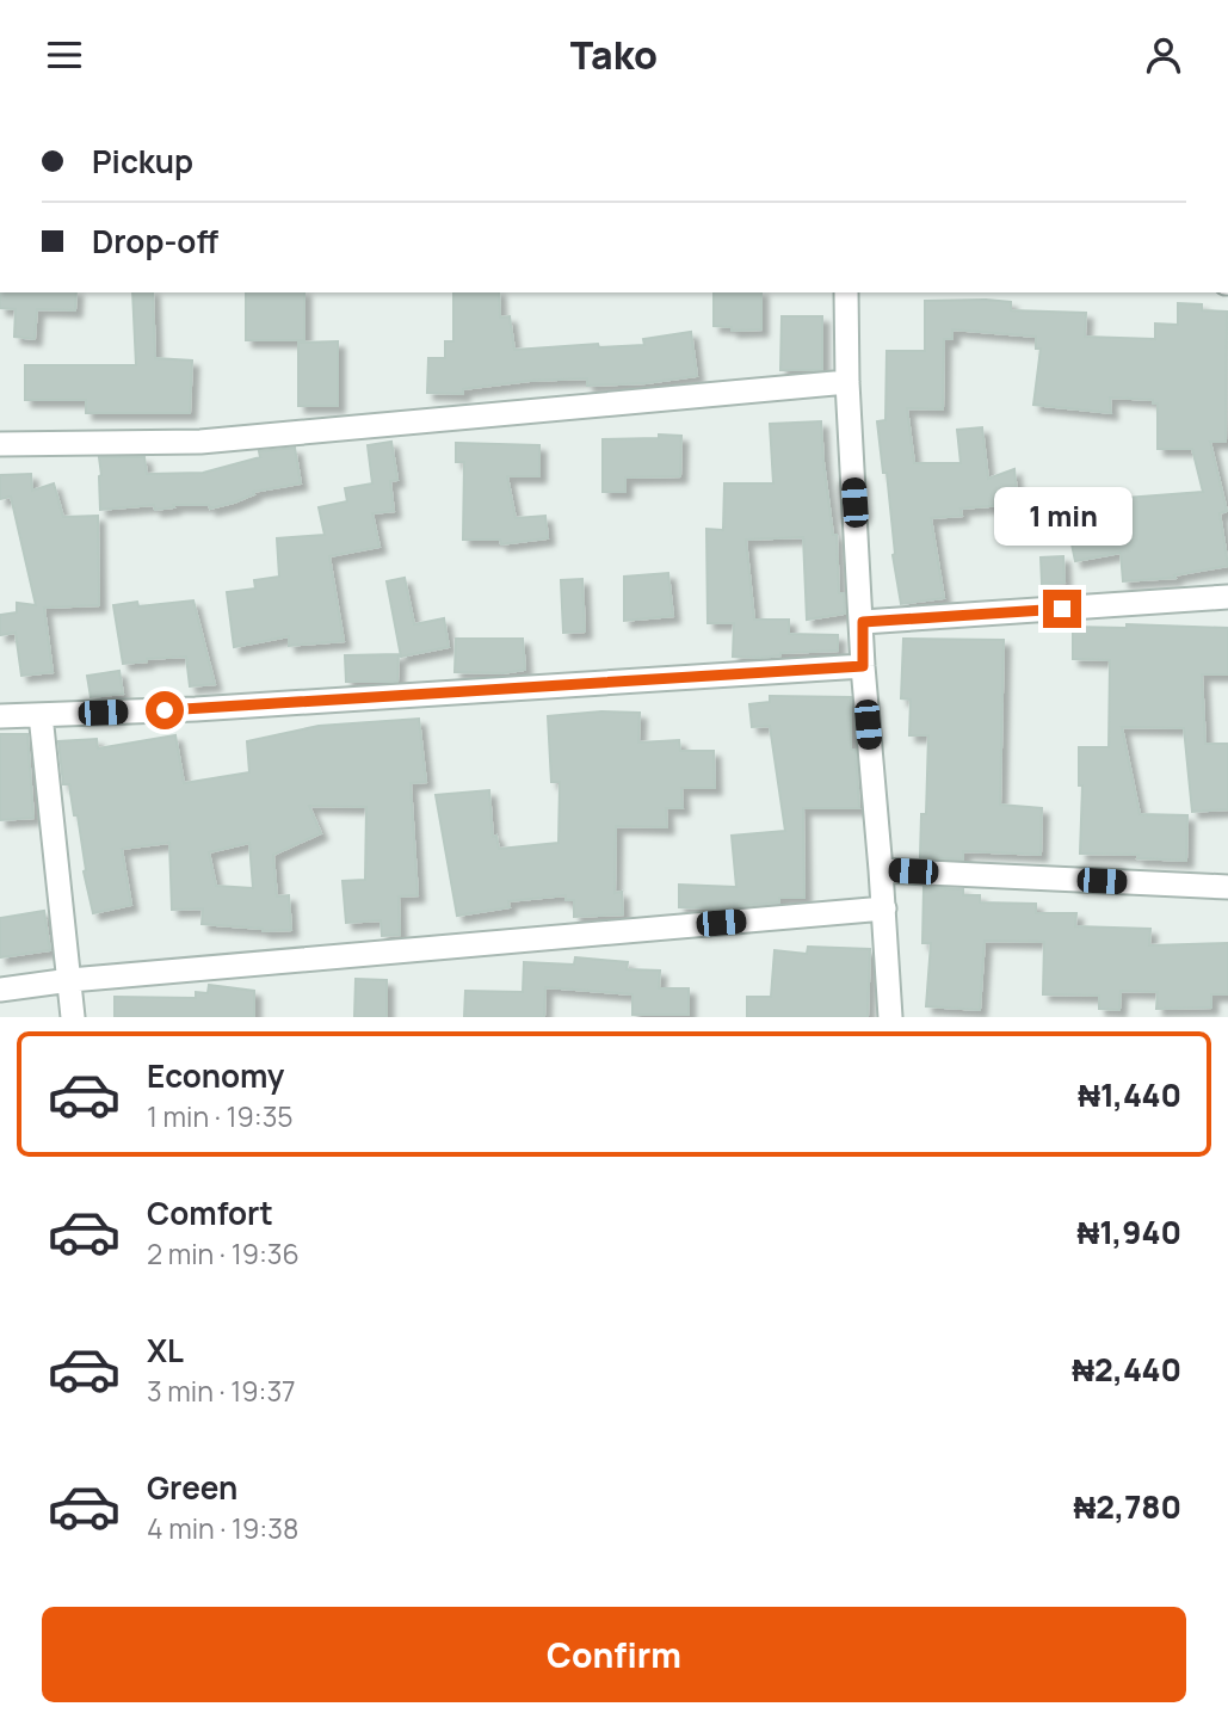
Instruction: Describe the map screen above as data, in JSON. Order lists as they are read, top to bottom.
{
  "page": {
    "header": "Tako",
    "banner": ["Pickup", "Drop-off"],
    "bubble": "1 min",
    "list": [
      {
        "name": "Economy",
        "note": "1 min · 19:35",
        "value": "₦1,440"
      },
      {
        "name": "Comfort",
        "note": "2 min · 19:36",
        "value": "₦1,940"
      },
      {
        "name": "XL",
        "note": "3 min · 19:37",
        "value": "₦2,440"
      },
      {
        "name": "Green",
        "note": "4 min · 19:38",
        "value": "₦2,780"
      }
    ],
    "buttons": "Confirm"
  }
}
